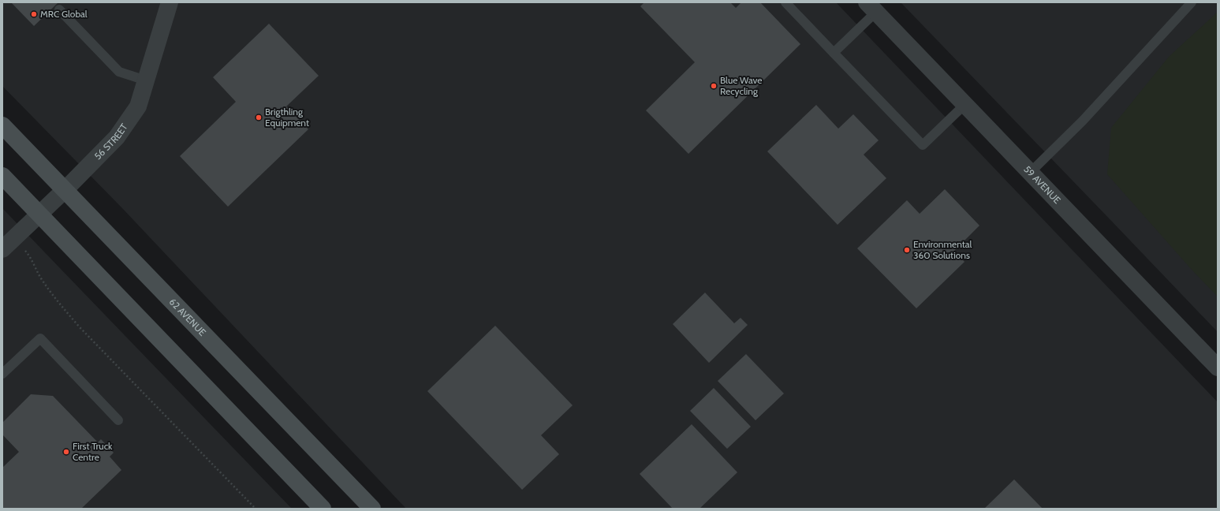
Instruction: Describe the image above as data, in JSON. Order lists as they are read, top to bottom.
{
  "streets": {
    "main road": ["62 AVENUE"],
    "street": ["56 STREET", "59 AVENUE"]
  },
  "crossings": [
    ["56 STREET", "62 AVENUE"]
  ],
  "places": [
    "MRC Global",
    "Blue Wave Recycling",
    "Brigthling Equipment",
    "Environmental 360 Solutions",
    "First Truck Centre"
  ]
}
